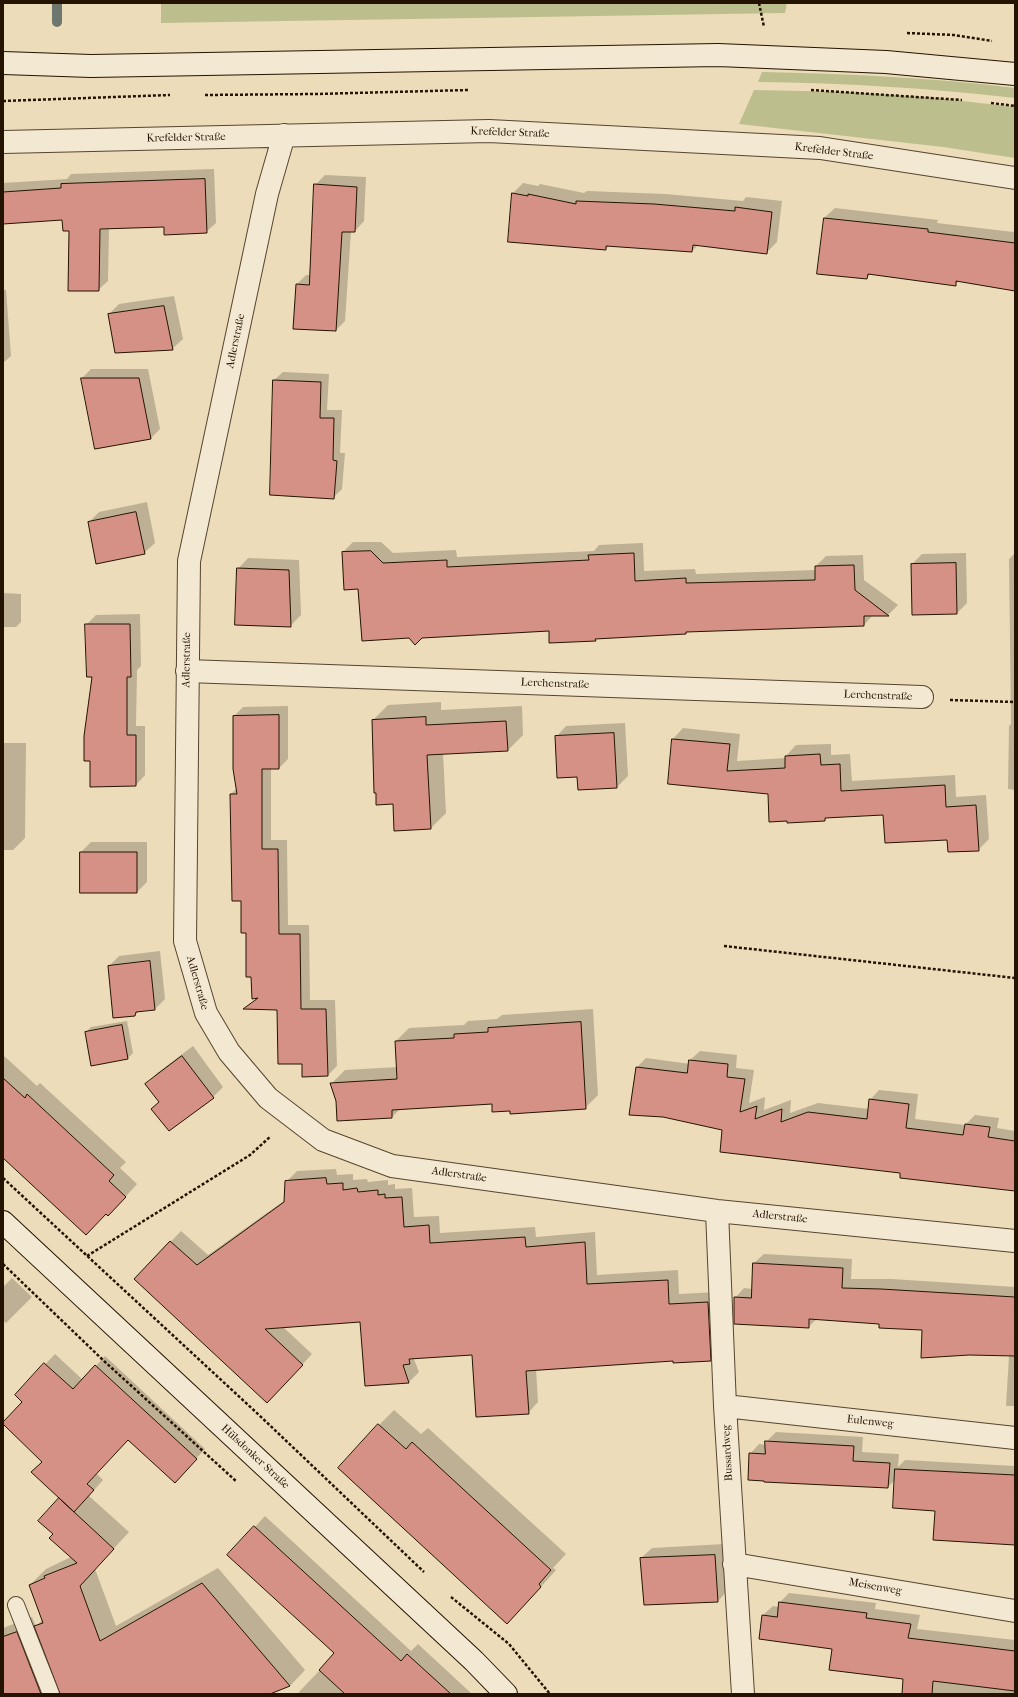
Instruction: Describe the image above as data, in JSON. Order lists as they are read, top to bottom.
{
  "streets": {
    "street": [
      "Krefelder Straße",
      "Adlerstraße",
      "Lerchenstraße",
      "Eulenweg",
      "Bussardweg",
      "Hülsdonker Straße",
      "Meisenweg"
    ]
  },
  "crossings": [
    ["Krefelder Straße", "Adlerstraße"],
    ["Adlerstraße", "Lerchenstraße"],
    ["Adlerstraße", "Bussardweg"],
    ["Eulenweg", "Bussardweg"],
    ["Bussardweg", "Meisenweg"]
  ]
}
